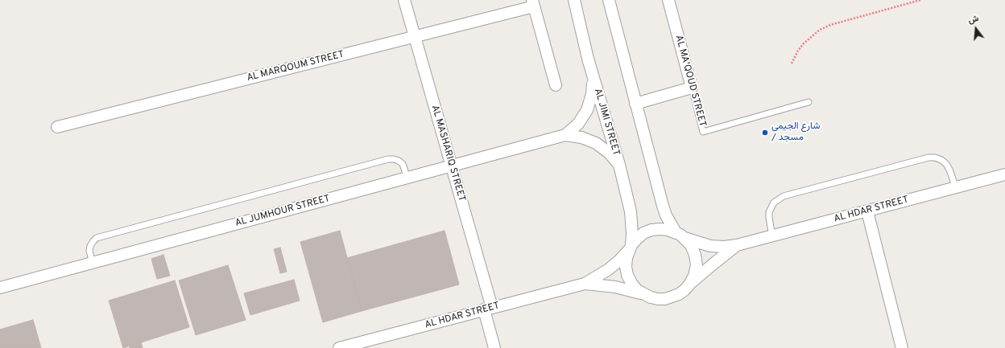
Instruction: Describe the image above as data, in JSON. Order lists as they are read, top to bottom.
{
  "streets": {
    "street": [
      "AL MARQOUM STREET",
      "AL MA'QOUD STREET",
      "AL JIMI STREET",
      "AL MASHARIQ STREET",
      "AL HDAR STREET",
      "AL JUMHOUR STREET"
    ]
  },
  "crossings": [
    ["AL MARQOUM STREET", "AL MASHARIQ STREET"],
    ["AL JIMI STREET", "AL HDAR STREET"],
    ["AL JIMI STREET", "AL JUMHOUR STREET"],
    ["AL MASHARIQ STREET", "AL HDAR STREET"],
    ["AL MASHARIQ STREET", "AL JUMHOUR STREET"]
  ],
  "places": ["شارع الجيمي / مسجد"],
  "north": "top"
}
